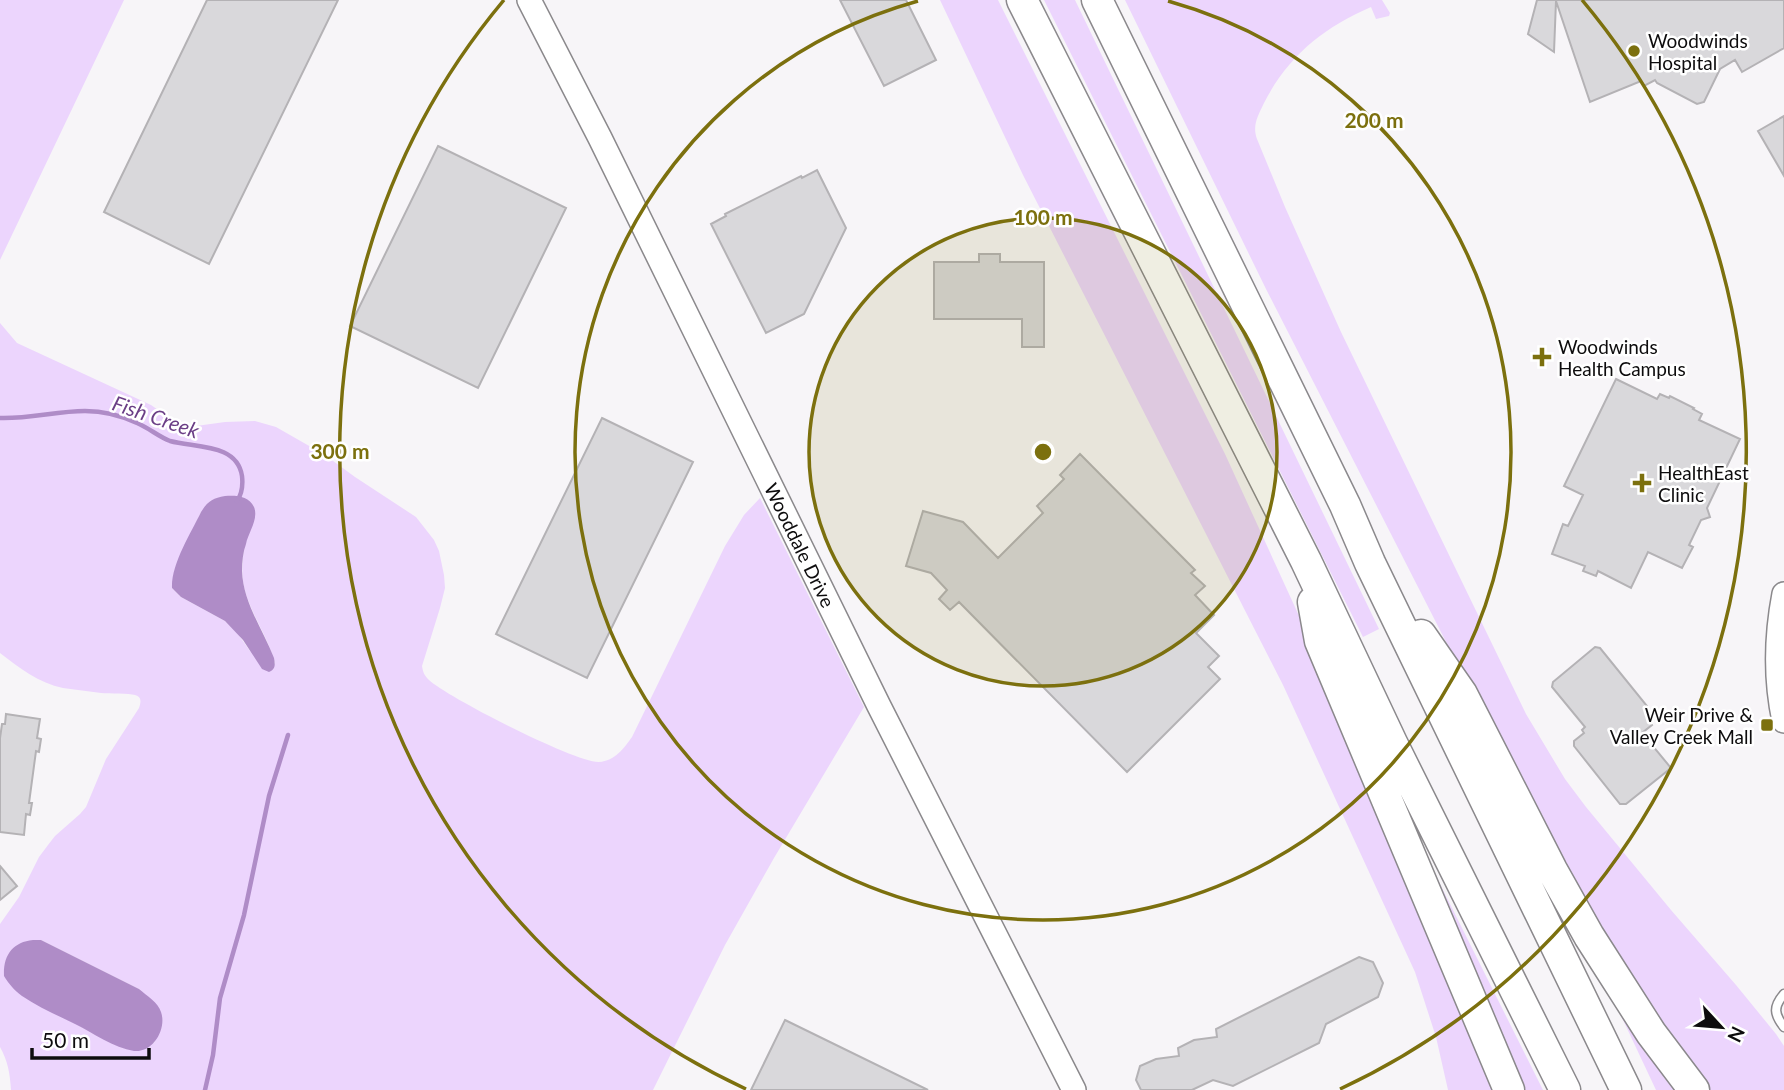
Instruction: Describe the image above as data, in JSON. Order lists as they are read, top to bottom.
{
  "streets": {
    "street": ["Wooddale Drive"]
  },
  "water": ["Fish Creek"],
  "places": {
    "other": ["Woodwinds Hospital"],
    "health": ["Woodwinds Health Campus", "HealthEast Clinic"],
    "transit": ["Weir Drive & Valley Creek Mall"]
  },
  "scale_bar": "50 m",
  "north": "bottom right",
  "rings": ["200 m", "100 m", "300 m"]
}
